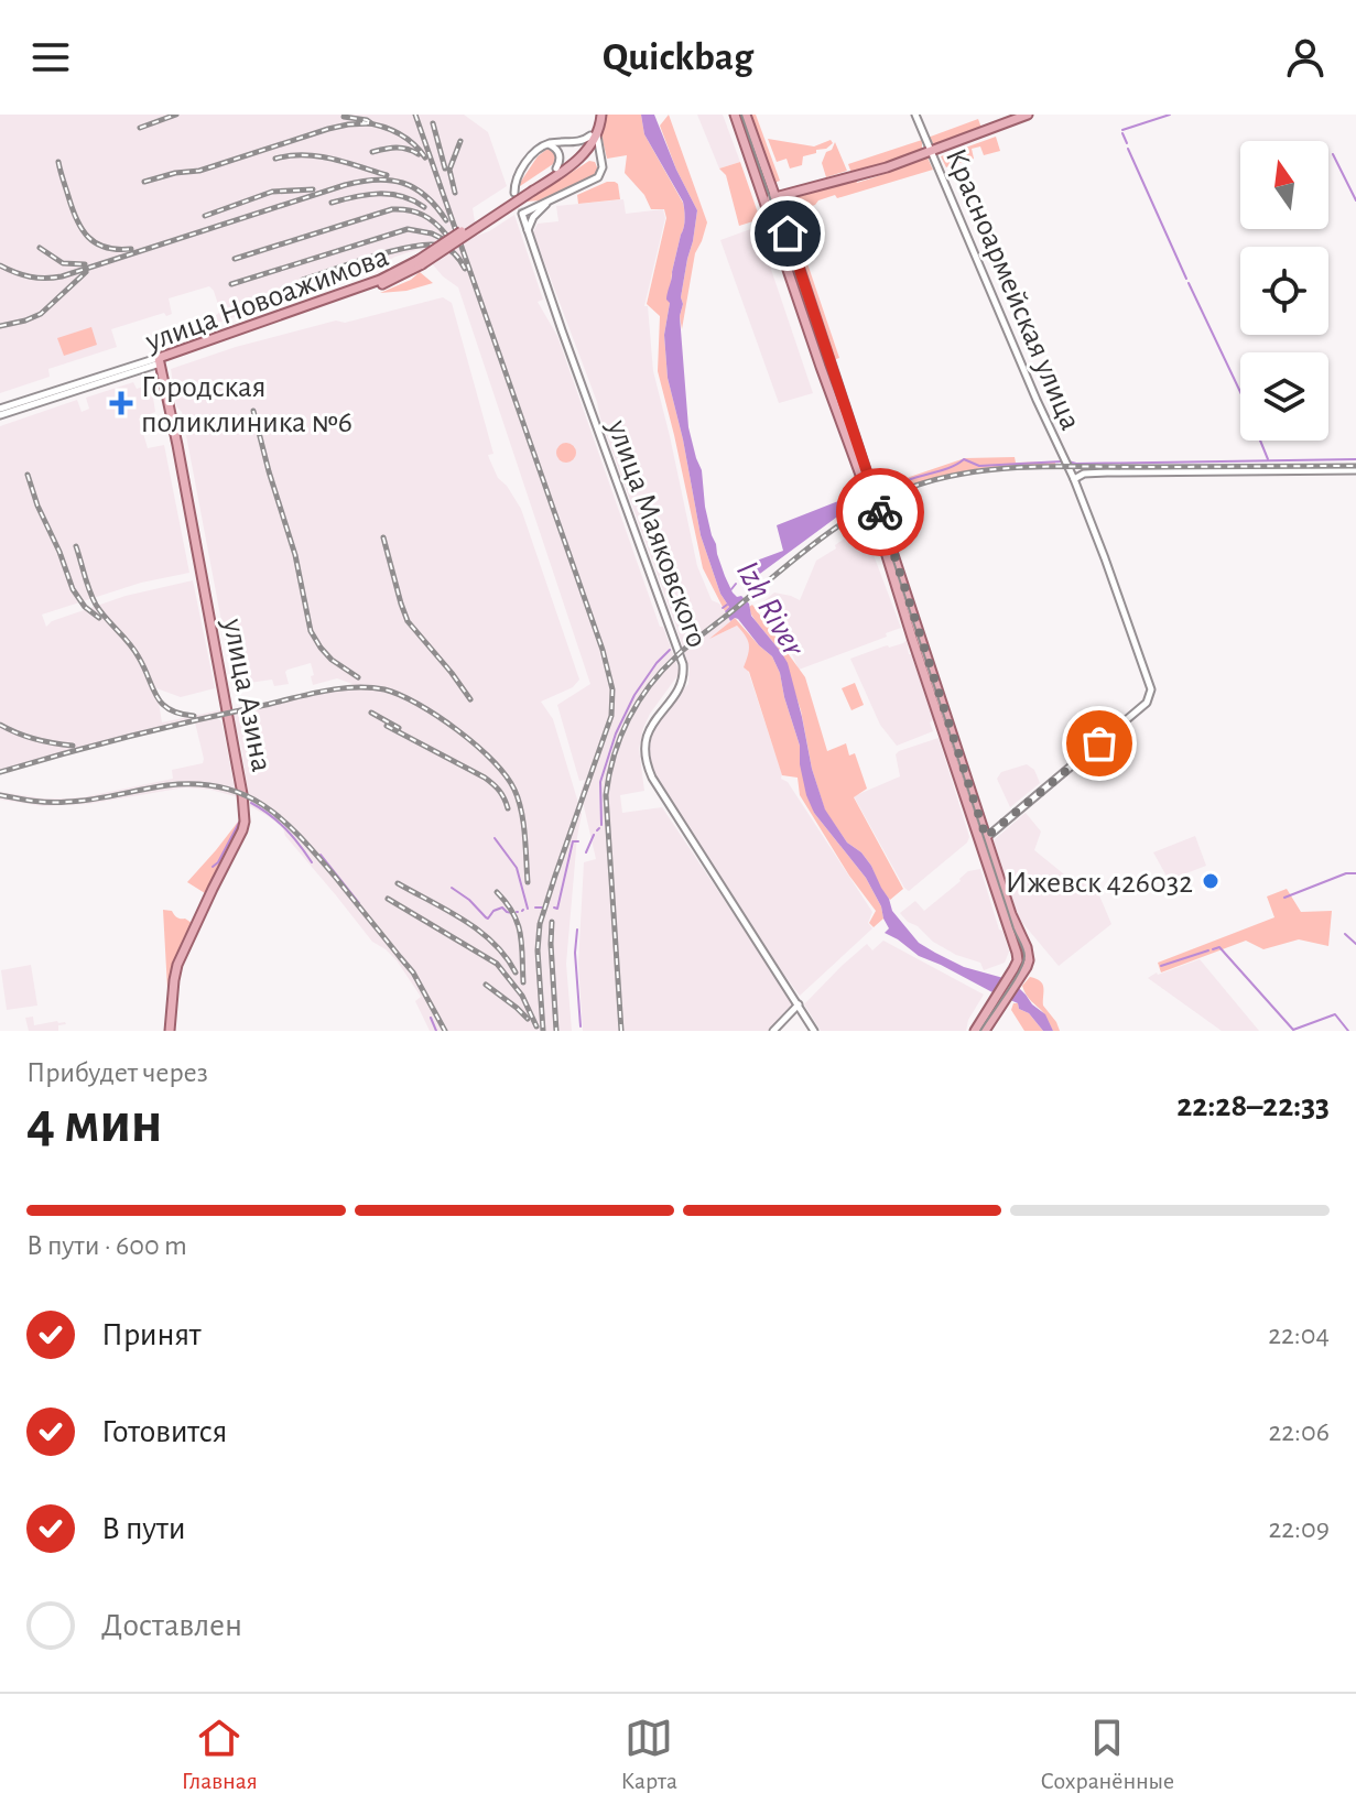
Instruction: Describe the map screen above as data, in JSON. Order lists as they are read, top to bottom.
{
  "streets": {
    "main road": [
      "Красноармейская улица",
      "улица Новоажимова",
      "улица Маяковского",
      "улица Азина"
    ]
  },
  "crossings": [
    ["улица Новоажимова", "улица Азина"]
  ],
  "water": ["Izh River"],
  "places": {
    "health": ["Городская поликлиника №6"],
    "other": ["Ижевск 426032"]
  },
  "north": "top",
  "page": {
    "header": "Quickbag",
    "heading": ["4 мин", "Прибудет через", "22:28–22:33"],
    "bar": "В пути · 600 m",
    "list": [
      ["Принят", "22:04"],
      ["Готовится", "22:06"],
      ["В пути", "22:09"],
      "Доставлен"
    ],
    "tabs": ["Главная", "Карта", "Сохранённые"]
  }
}
